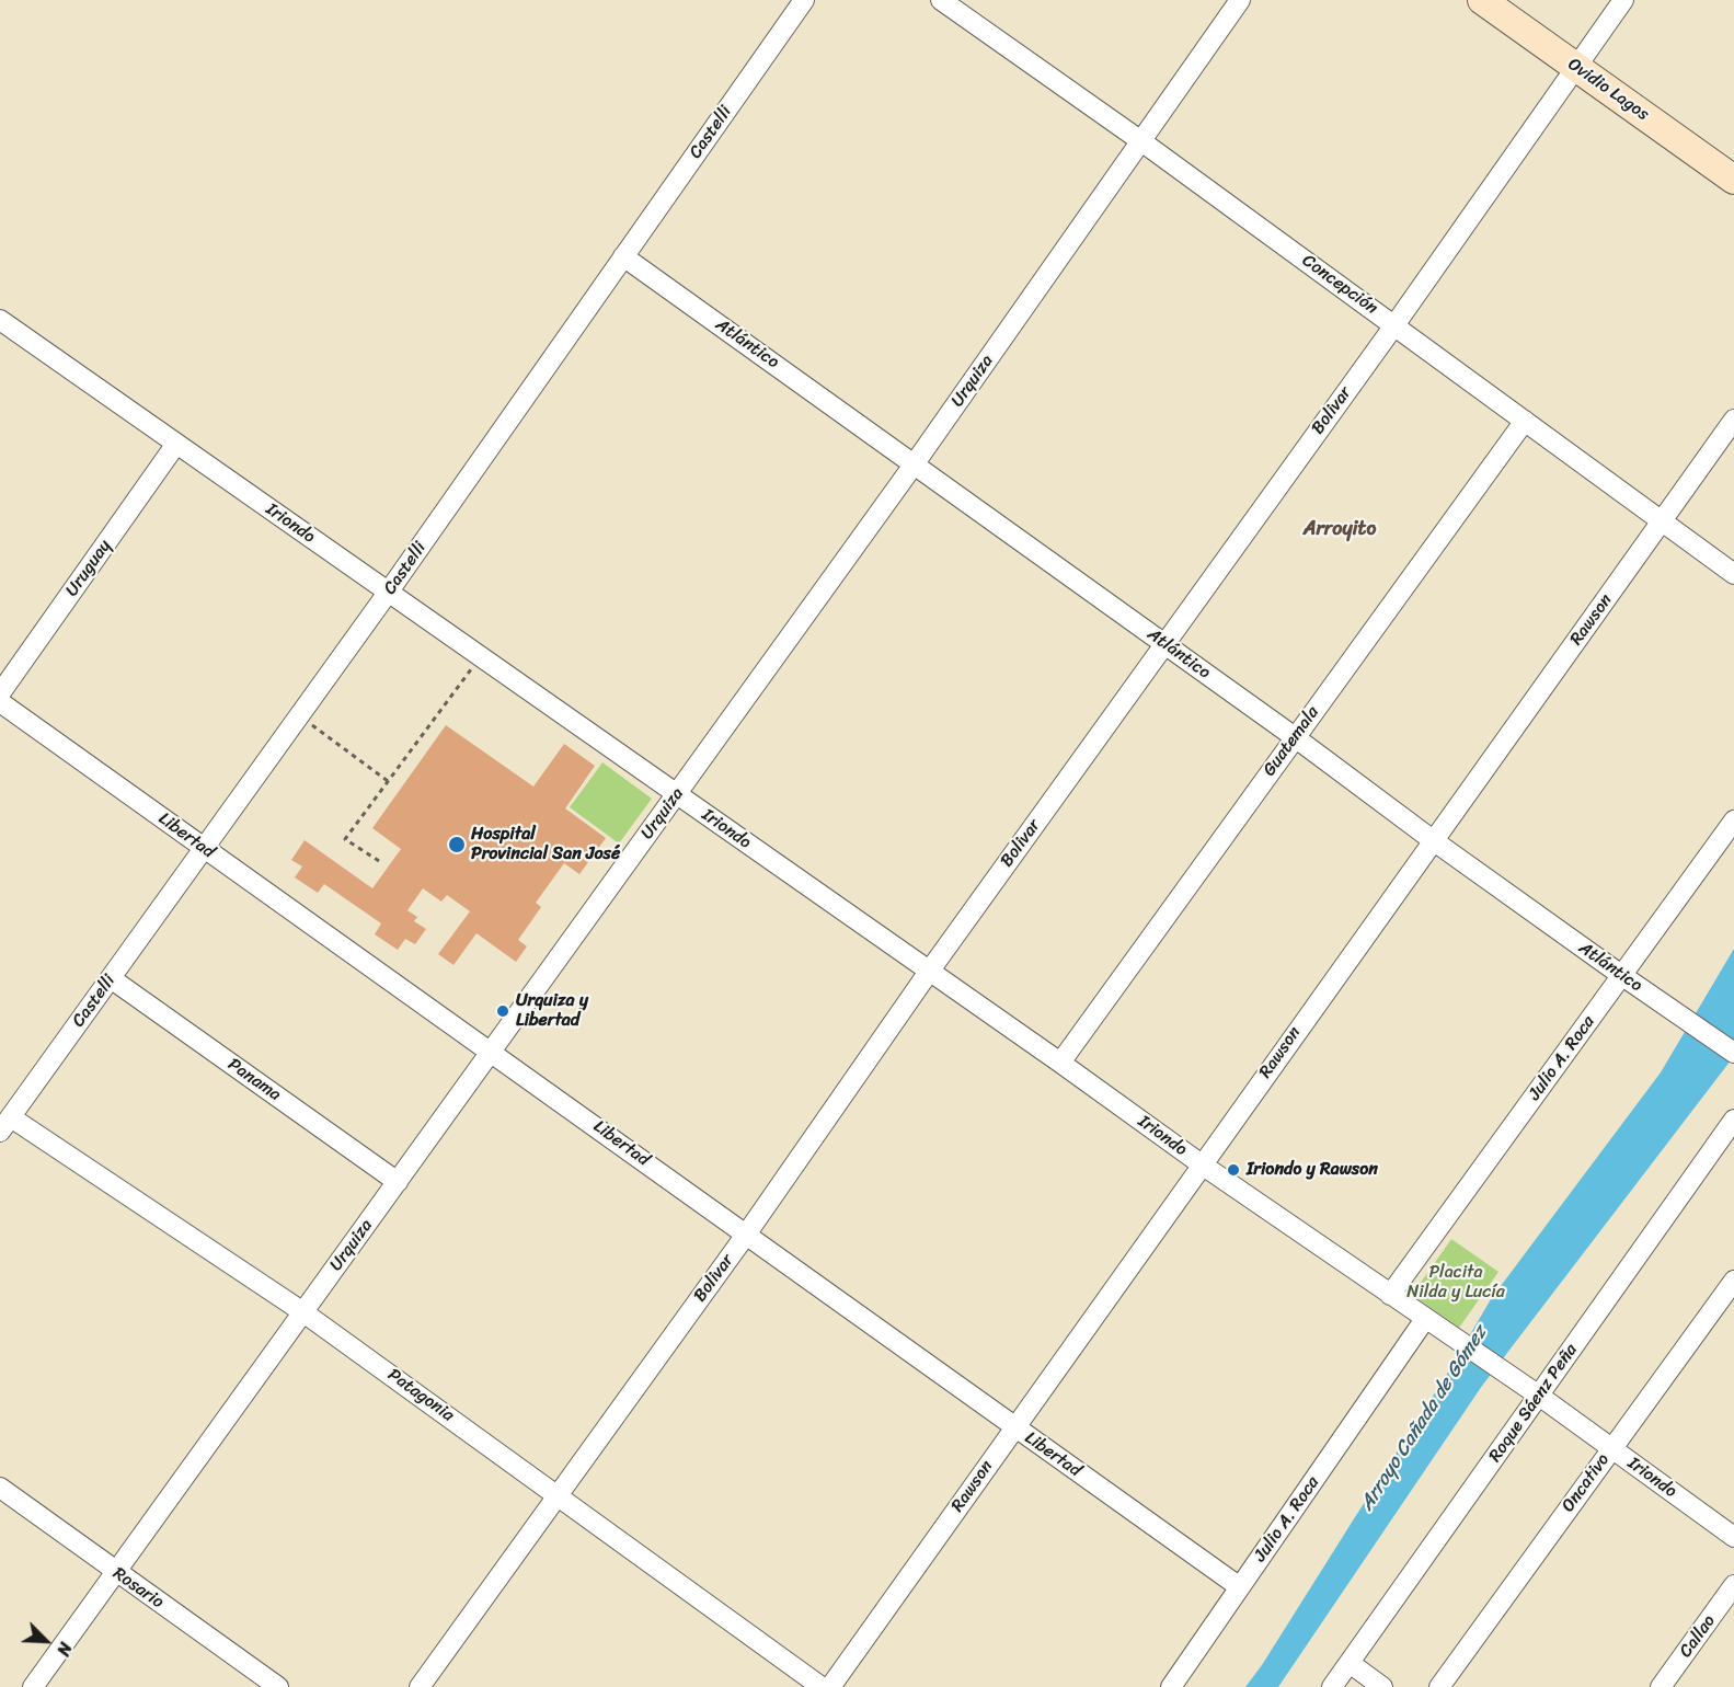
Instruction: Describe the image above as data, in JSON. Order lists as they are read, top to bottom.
{
  "streets": {
    "main road": ["Ovidio Lagos"],
    "street": [
      "Castelli",
      "Concepción",
      "Atlántico",
      "Urquiza",
      "Bolivar",
      "Iriondo",
      "Uruguay",
      "Rawson",
      "Guatemala",
      "Libertad",
      "Julio A. Roca",
      "Panama",
      "Patagonia",
      "Roque Sáenz Peña",
      "Oncativo",
      "Rosario",
      "Callao"
    ]
  },
  "crossings": [
    ["Ovidio Lagos", "Bolivar"],
    ["Castelli", "Atlántico"],
    ["Castelli", "Iriondo"],
    ["Castelli", "Libertad"],
    ["Castelli", "Panama"],
    ["Castelli", "Patagonia"],
    ["Concepción", "Urquiza"],
    ["Concepción", "Bolivar"],
    ["Concepción", "Rawson"],
    ["Concepción", "Guatemala"],
    ["Atlántico", "Urquiza"],
    ["Atlántico", "Bolivar"],
    ["Atlántico", "Rawson"],
    ["Atlántico", "Guatemala"],
    ["Atlántico", "Julio A. Roca"],
    ["Urquiza", "Iriondo"],
    ["Urquiza", "Libertad"],
    ["Urquiza", "Panama"],
    ["Urquiza", "Patagonia"],
    ["Urquiza", "Rosario"],
    ["Bolivar", "Iriondo"],
    ["Bolivar", "Libertad"],
    ["Bolivar", "Patagonia"],
    ["Iriondo", "Uruguay"],
    ["Iriondo", "Rawson"],
    ["Iriondo", "Guatemala"],
    ["Iriondo", "Julio A. Roca"],
    ["Iriondo", "Roque Sáenz Peña"],
    ["Iriondo", "Oncativo"],
    ["Rawson", "Libertad"],
    ["Libertad", "Julio A. Roca"]
  ],
  "districts": ["Arroyito"],
  "water": ["Arroyo Cañada de Gómez"],
  "parks": ["Placita Nilda y Lucía"],
  "places": ["Hospital Provincial San José", "Urquiza y Libertad", "Iriondo y Rawson"],
  "north": "bottom right"
}
